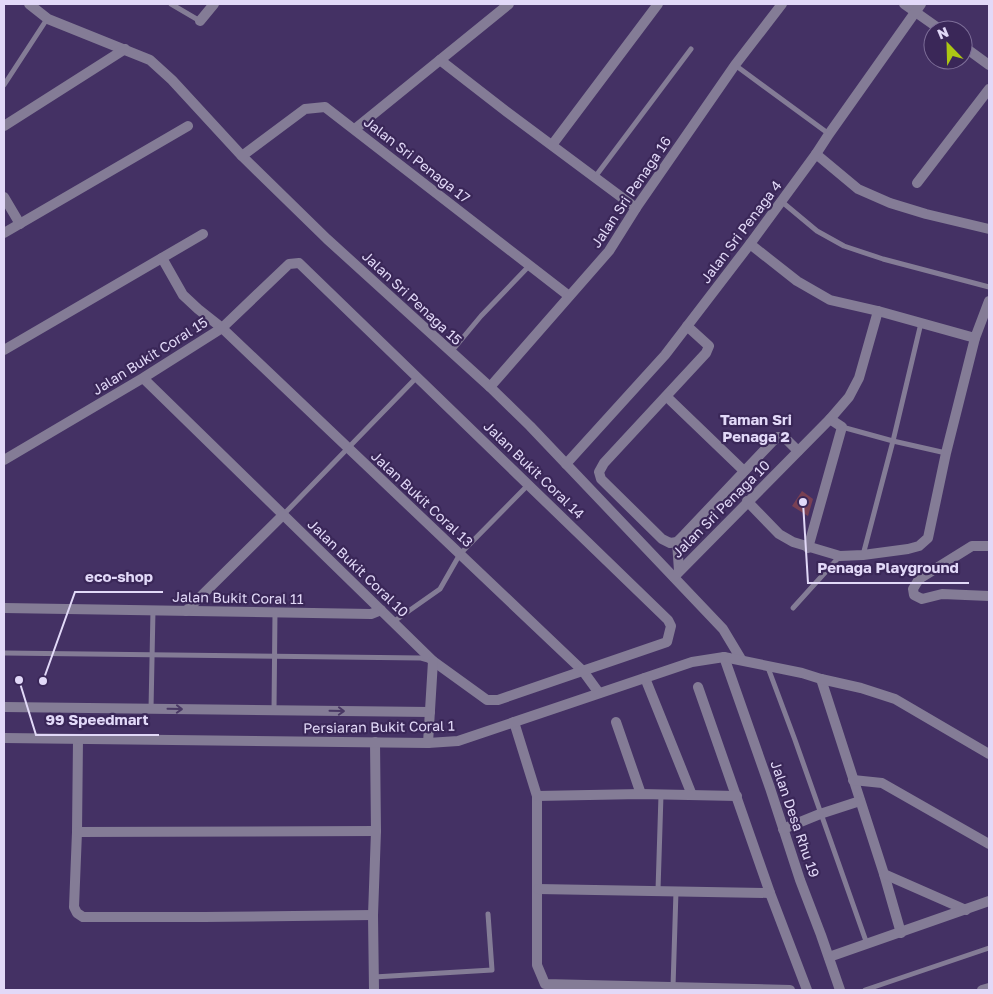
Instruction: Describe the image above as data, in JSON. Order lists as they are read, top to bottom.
{
  "streets": {
    "street": [
      "Jalan Sri Penaga 17",
      "Jalan Sri Penaga 16",
      "Jalan Sri Penaga 4",
      "Jalan Sri Penaga 15",
      "Jalan Bukit Coral 15",
      "Jalan Bukit Coral 14",
      "Jalan Bukit Coral 13",
      "Jalan Sri Penaga 10",
      "Jalan Bukit Coral 10",
      "Jalan Bukit Coral 11",
      "Persiaran Bukit Coral 1",
      "Jalan Desa Rhu 19"
    ]
  },
  "crossings": [
    ["Jalan Sri Penaga 17", "Jalan Sri Penaga 16"],
    ["Jalan Sri Penaga 17", "Jalan Sri Penaga 15"],
    ["Jalan Sri Penaga 16", "Jalan Sri Penaga 15"],
    ["Jalan Sri Penaga 4", "Jalan Sri Penaga 15"],
    ["Jalan Sri Penaga 15", "Jalan Sri Penaga 10"],
    ["Jalan Sri Penaga 15", "Persiaran Bukit Coral 1"],
    ["Jalan Bukit Coral 15", "Jalan Bukit Coral 14"],
    ["Jalan Bukit Coral 15", "Jalan Bukit Coral 13"],
    ["Jalan Bukit Coral 15", "Jalan Bukit Coral 10"],
    ["Jalan Bukit Coral 14", "Jalan Bukit Coral 13"],
    ["Jalan Bukit Coral 14", "Jalan Bukit Coral 10"],
    ["Jalan Bukit Coral 13", "Jalan Bukit Coral 10"],
    ["Jalan Bukit Coral 13", "Persiaran Bukit Coral 1"],
    ["Jalan Bukit Coral 10", "Jalan Bukit Coral 11"],
    ["Persiaran Bukit Coral 1", "Jalan Desa Rhu 19"]
  ],
  "districts": ["Taman Sri Penaga 2"],
  "places": ["Penaga Playground", "99 Speedmart", "eco-shop"],
  "north": "top left"
}
